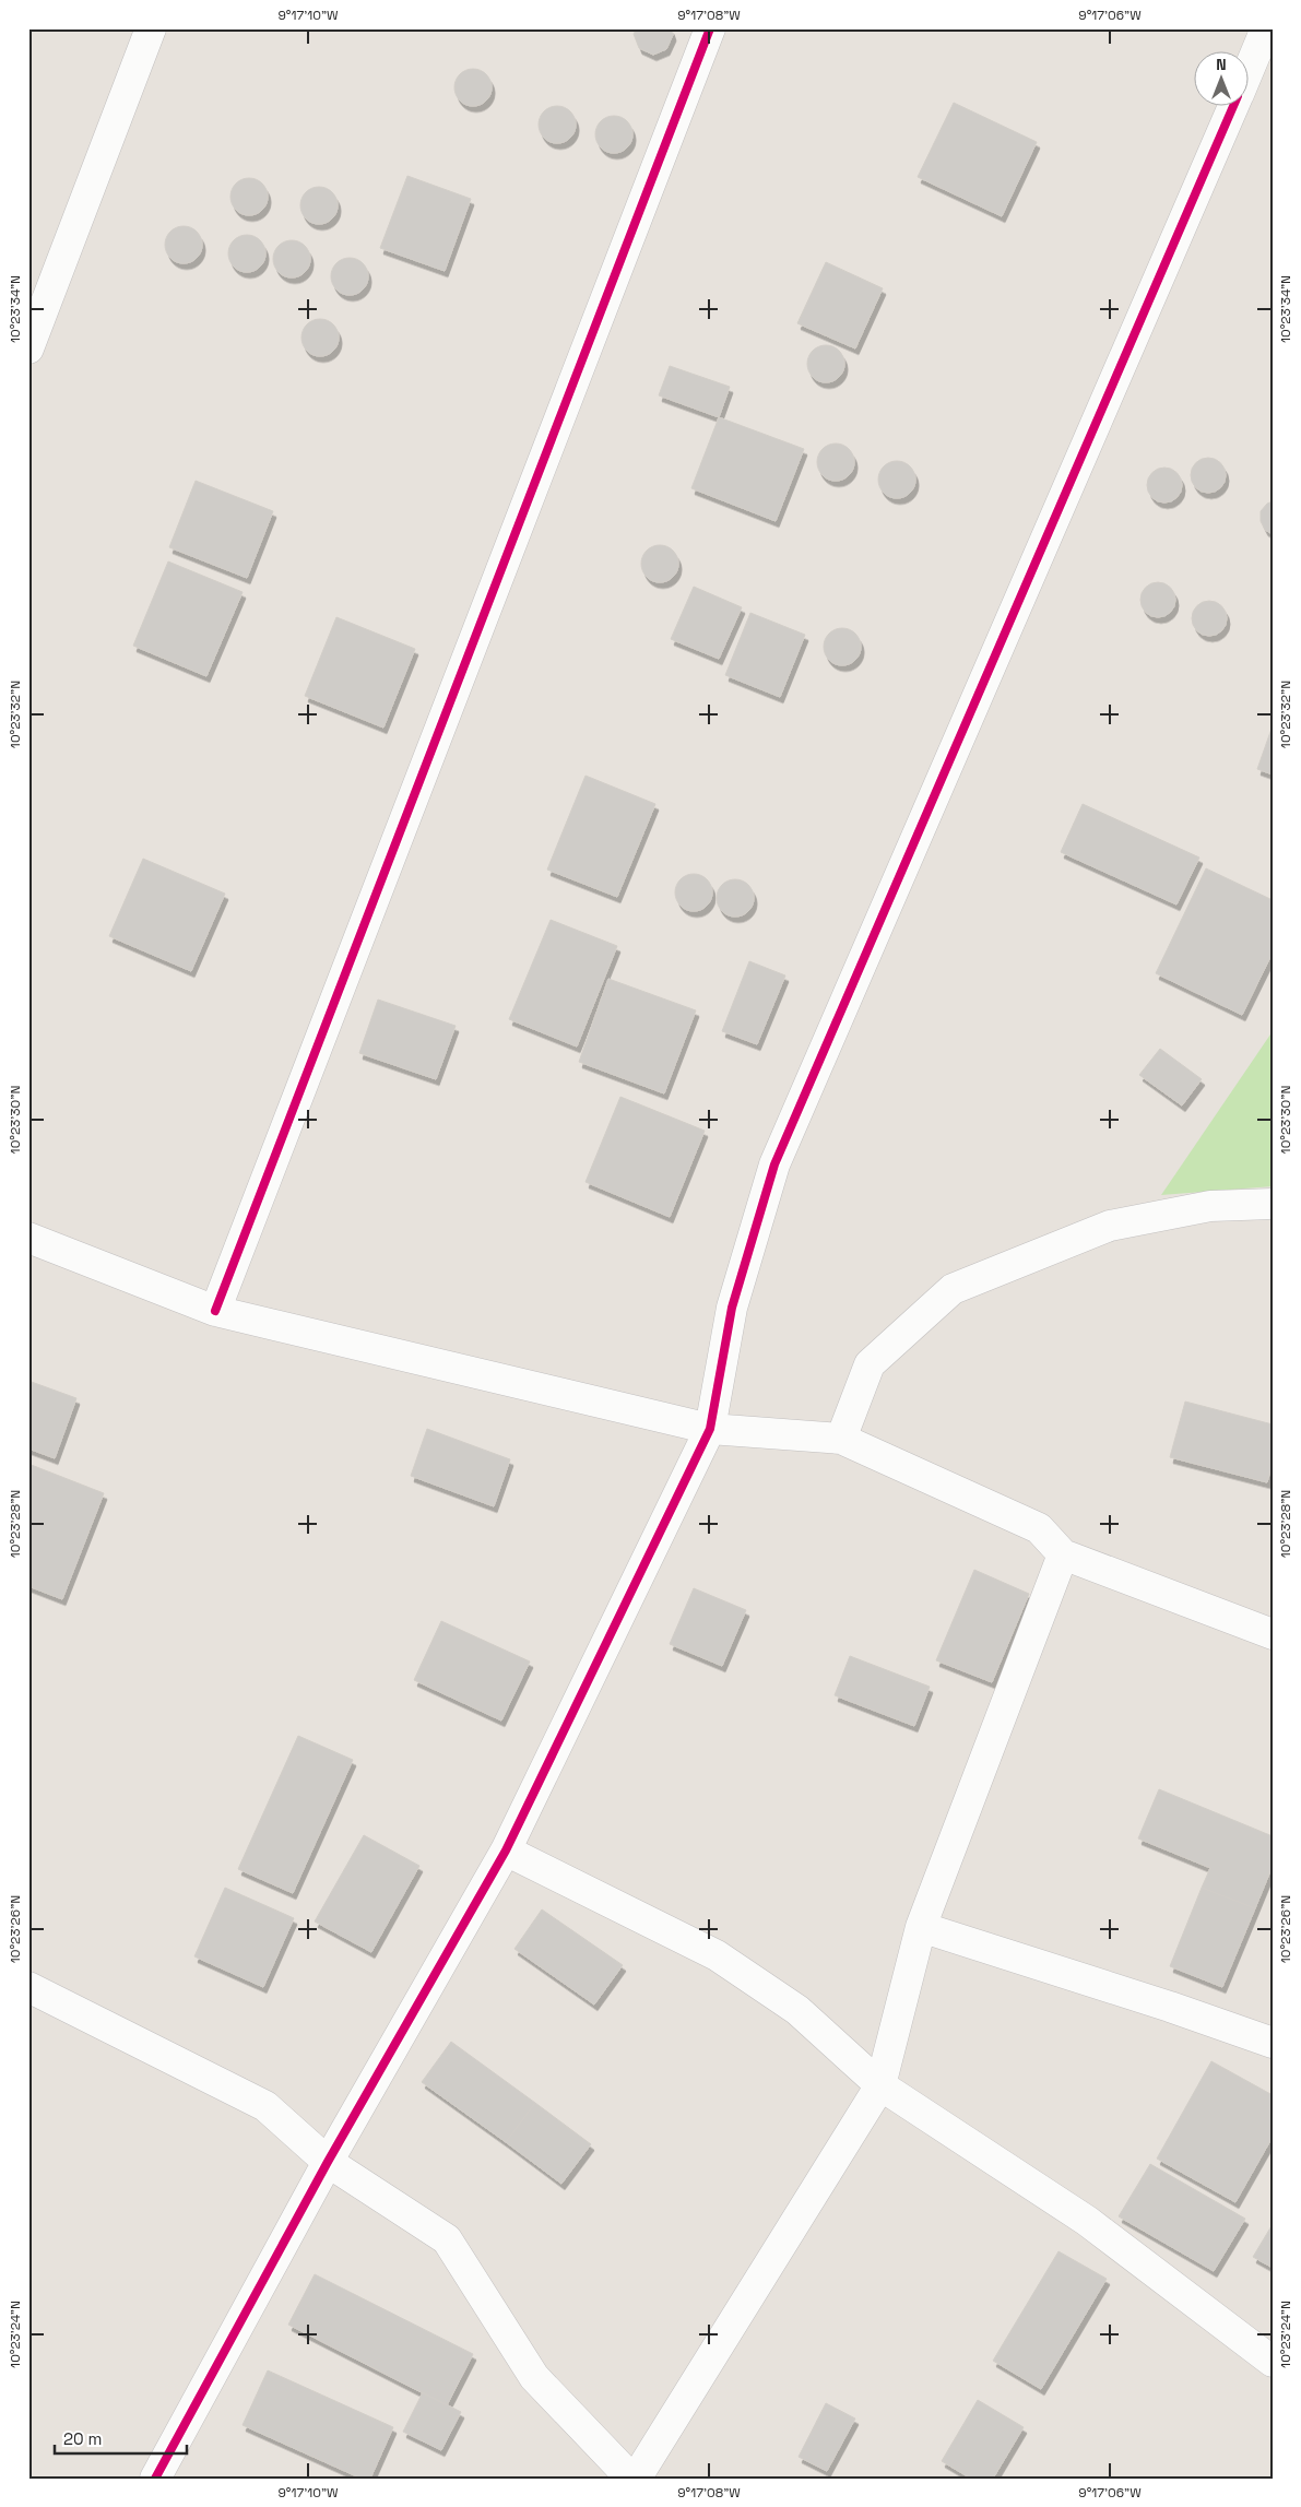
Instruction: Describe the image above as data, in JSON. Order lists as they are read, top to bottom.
{
  "scale_bar": "20 m",
  "north": "top",
  "coordinates": [
    "9°17'10\"W",
    "9°17'08\"W",
    "9°17'06\"W",
    "10°23'34\"N",
    "10°23'32\"N",
    "10°23'30\"N",
    "10°23'28\"N",
    "10°23'26\"N",
    "10°23'24\"N"
  ]
}
